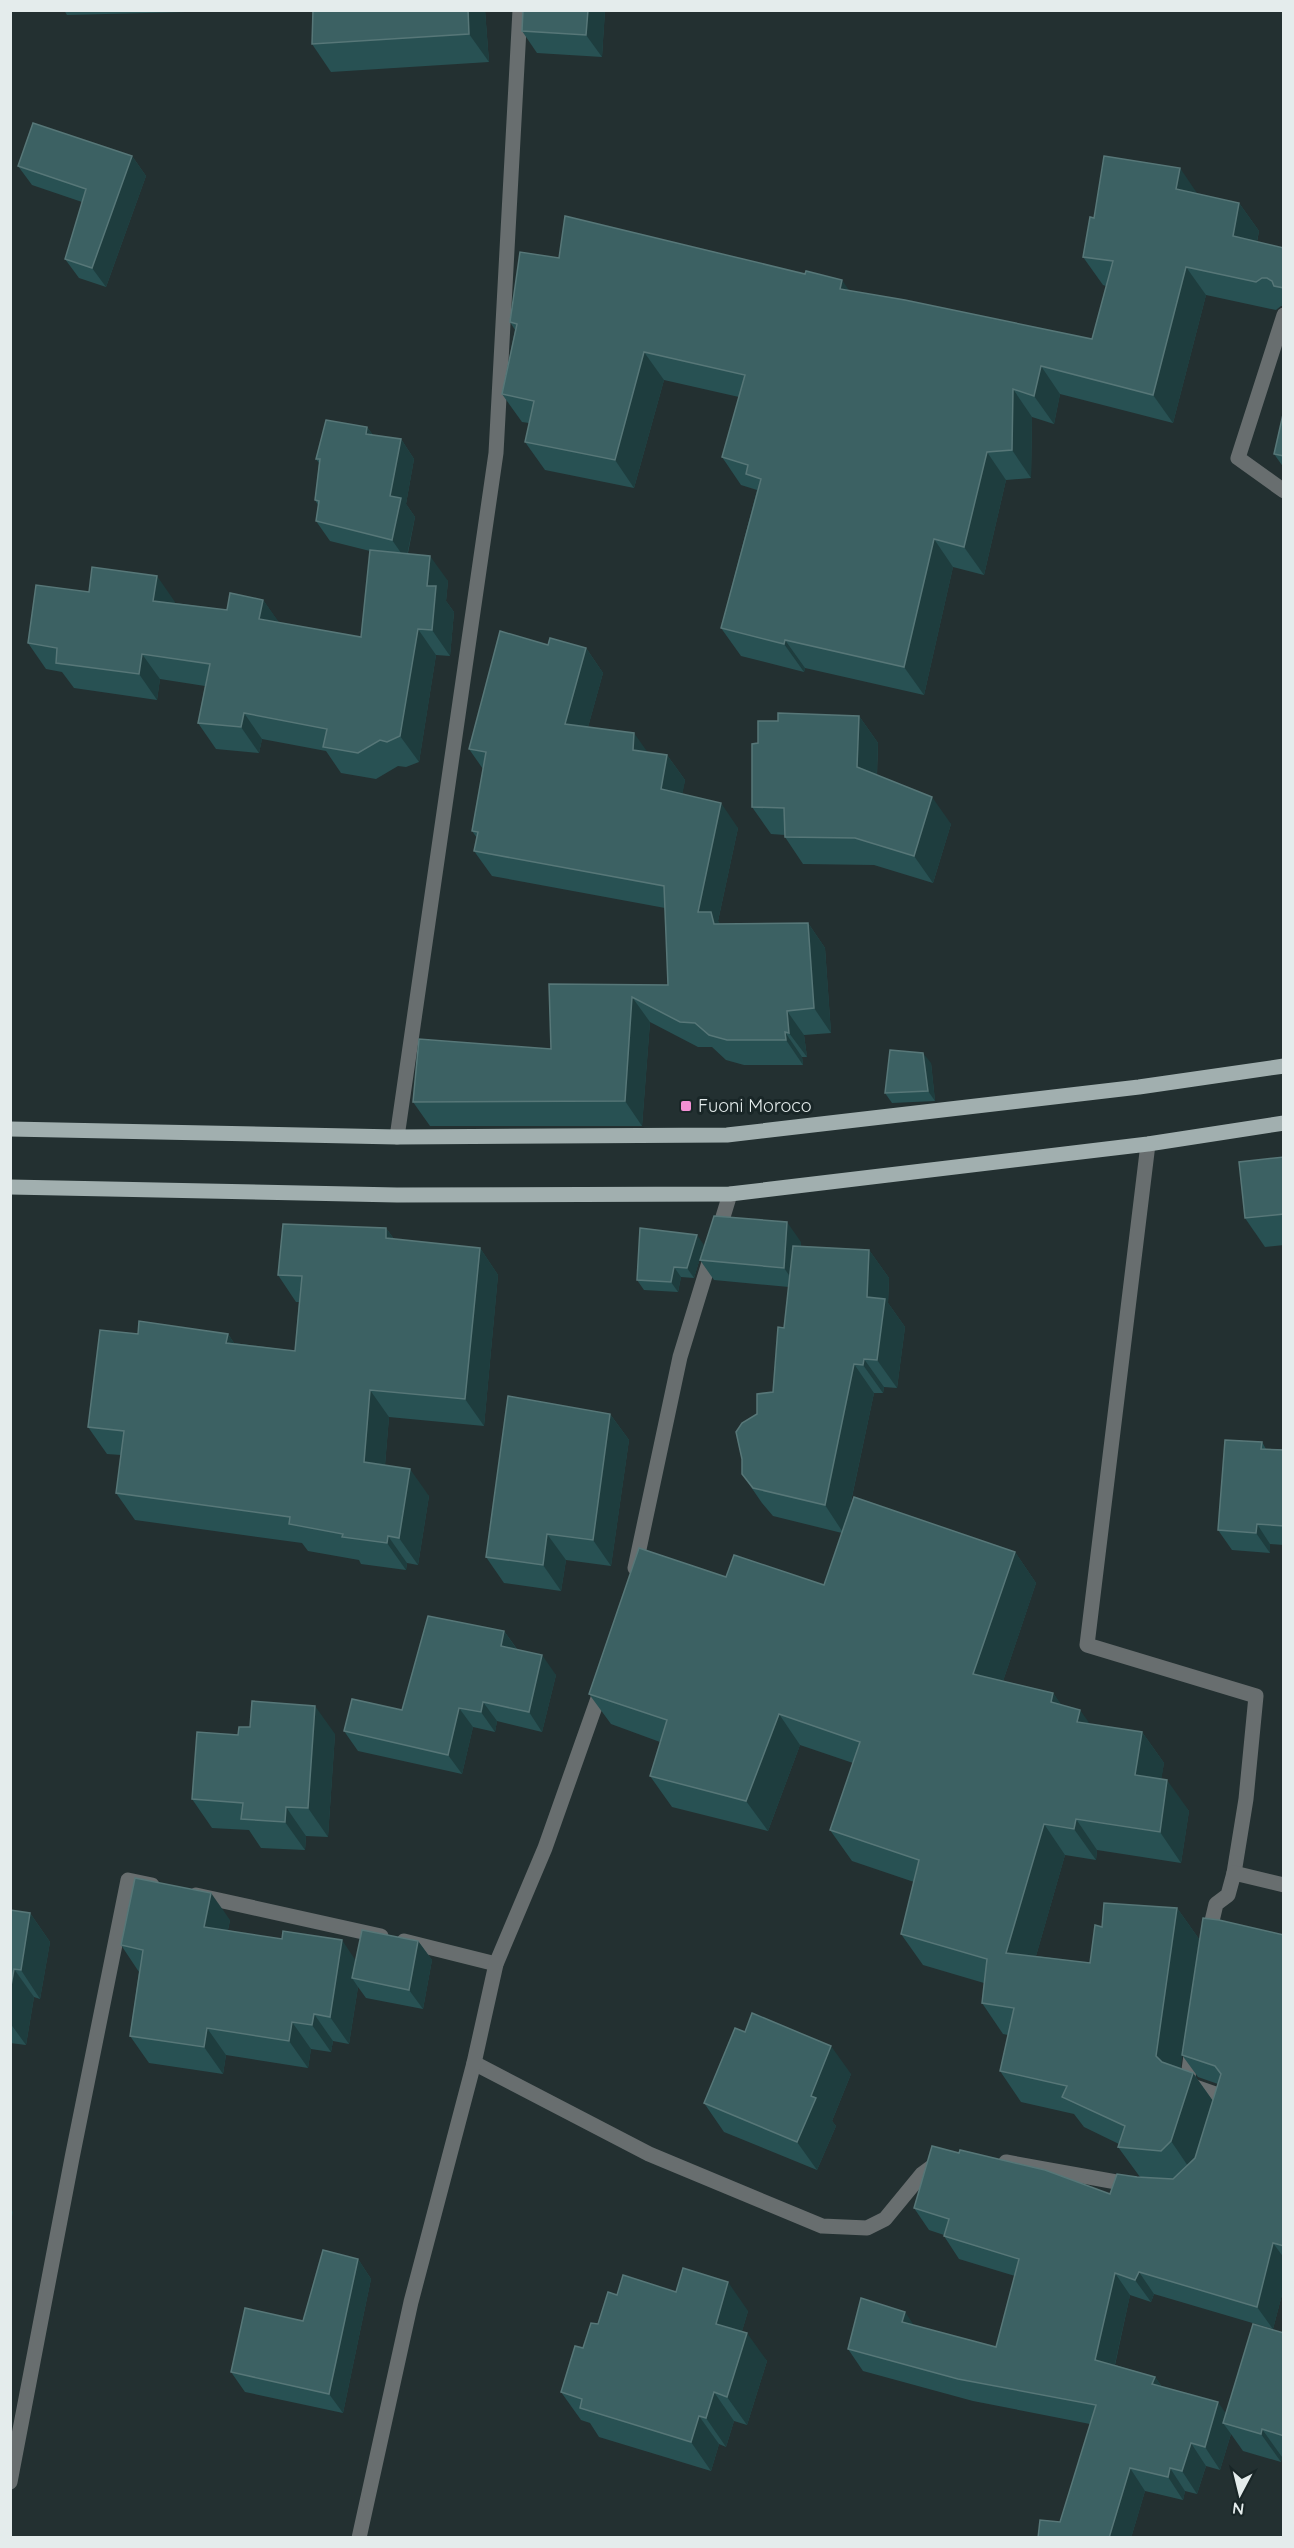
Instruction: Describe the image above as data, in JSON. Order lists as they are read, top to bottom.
{
  "places": {
    "transit": ["Fuoni Moroco"]
  },
  "north": "bottom"
}
